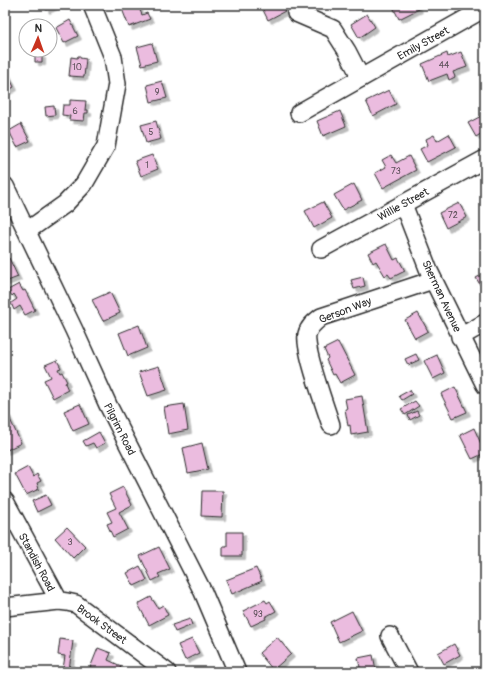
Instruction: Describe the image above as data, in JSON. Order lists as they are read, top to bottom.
{
  "streets": {
    "street": [
      "Emily Street",
      "Willie Street",
      "Sherman Avenue",
      "Gerson Way",
      "Pilgrim Road",
      "Standish Road",
      "Brook Street"
    ]
  },
  "crossings": [
    ["Willie Street", "Sherman Avenue"],
    ["Sherman Avenue", "Gerson Way"],
    ["Standish Road", "Brook Street"]
  ],
  "house_numbers": [
    "44",
    "10",
    "9",
    "6",
    "5",
    "1",
    "73",
    "72",
    "3",
    "93"
  ],
  "north": "top"
}
